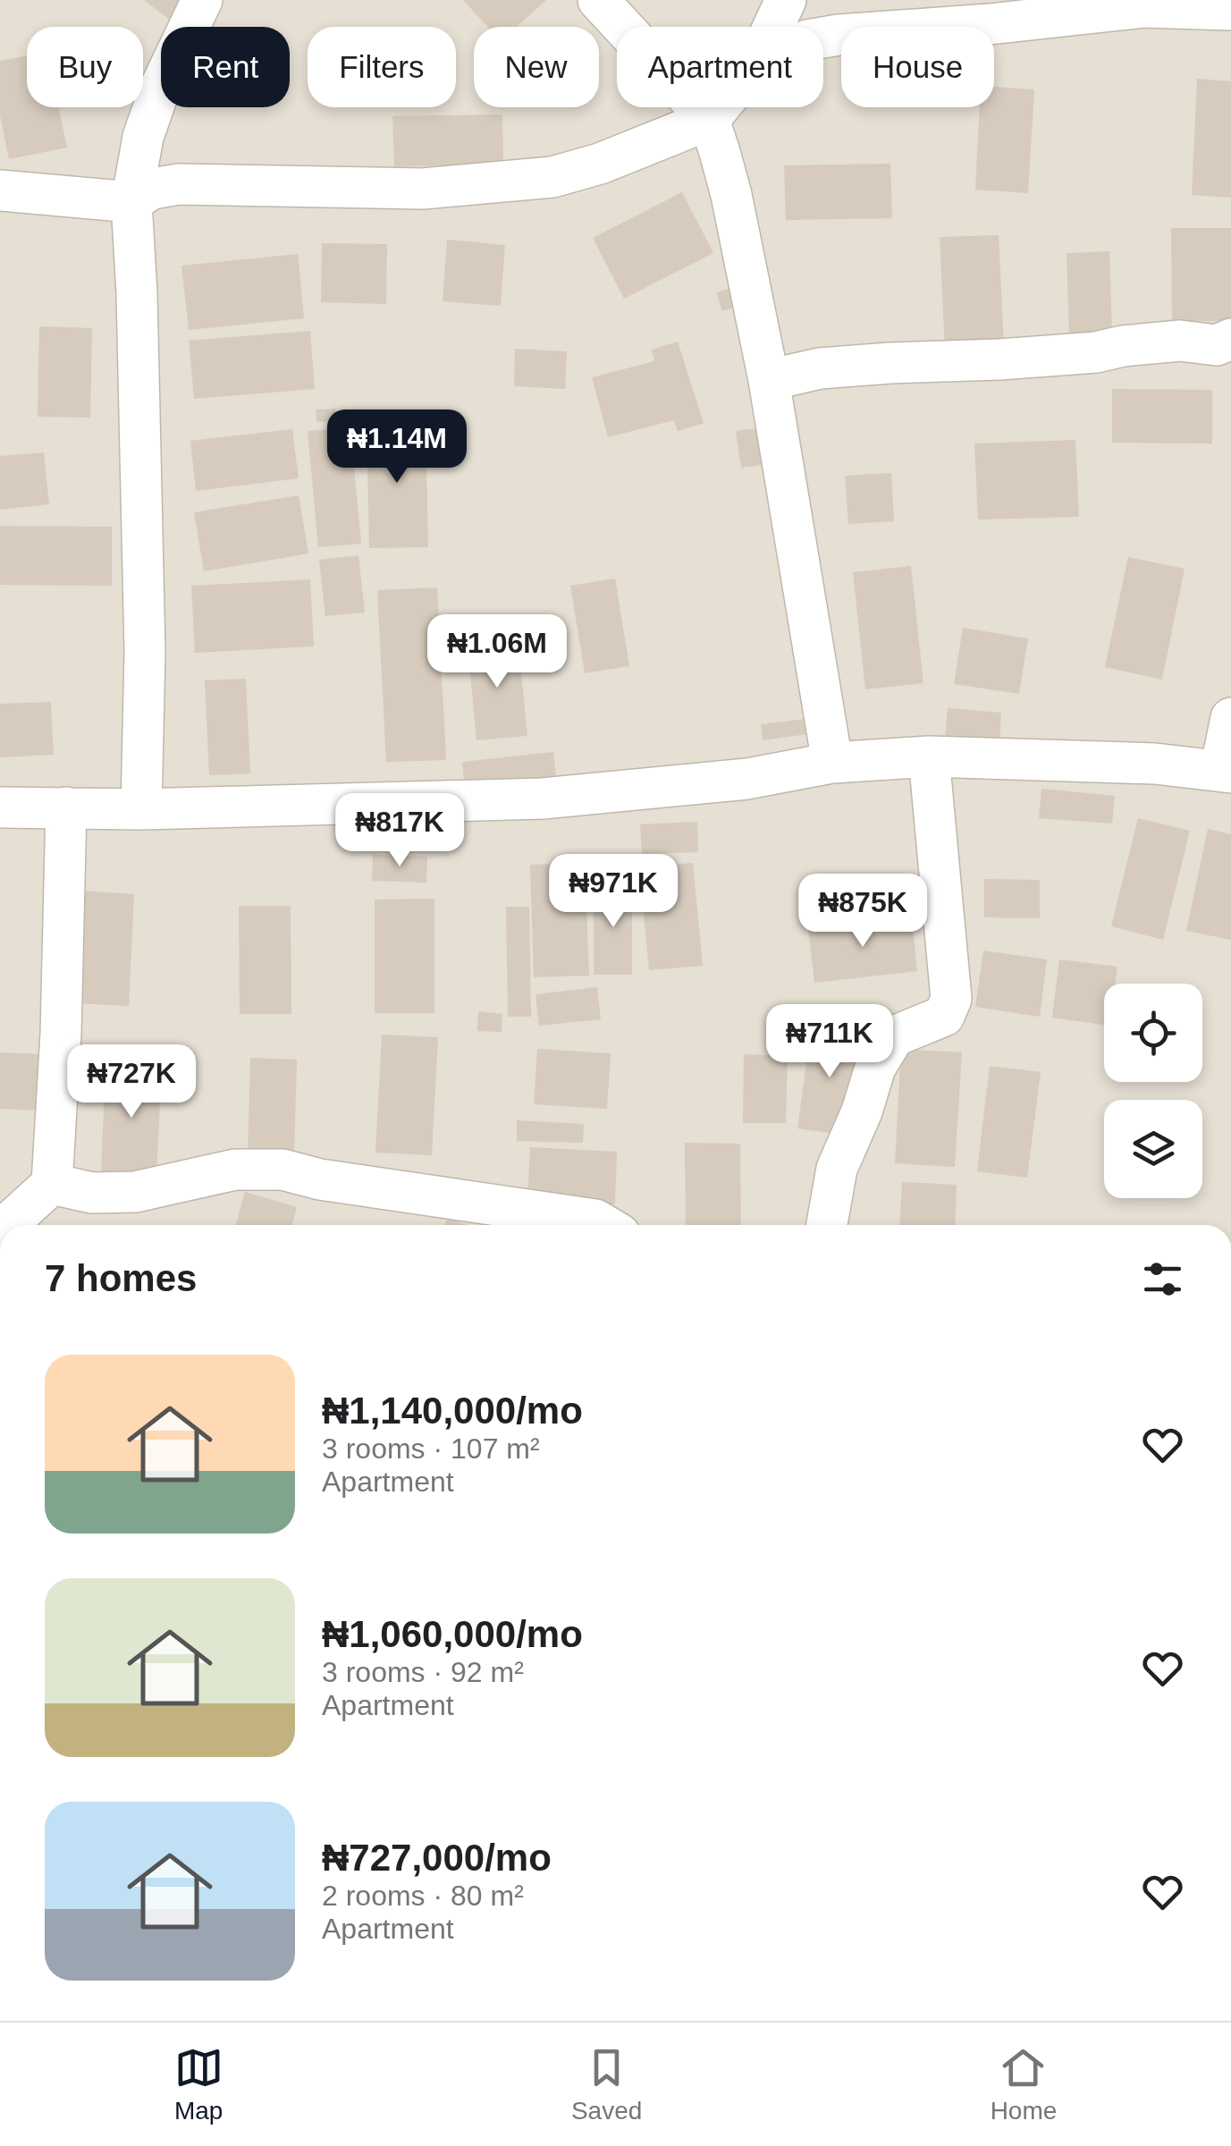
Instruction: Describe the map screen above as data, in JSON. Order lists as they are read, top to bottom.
{
  "page": {
    "chip": [
      "Buy",
      "Rent",
      "Filters",
      "New",
      "Apartment",
      "House"
    ],
    "price": [
      "₦1.14M",
      "₦1.06M",
      "₦817K",
      "₦971K",
      "₦875K",
      "₦711K",
      "₦727K"
    ],
    "heading": "7 homes",
    "list": [
      {
        "name": "₦1,140,000/mo",
        "note": "3 rooms · 107 m² · Apartment"
      },
      {
        "name": "₦1,060,000/mo",
        "note": "3 rooms · 92 m² · Apartment"
      },
      {
        "name": "₦727,000/mo",
        "note": "2 rooms · 80 m² · Apartment"
      }
    ],
    "tabs": ["Map", "Saved", "Home"]
  }
}
